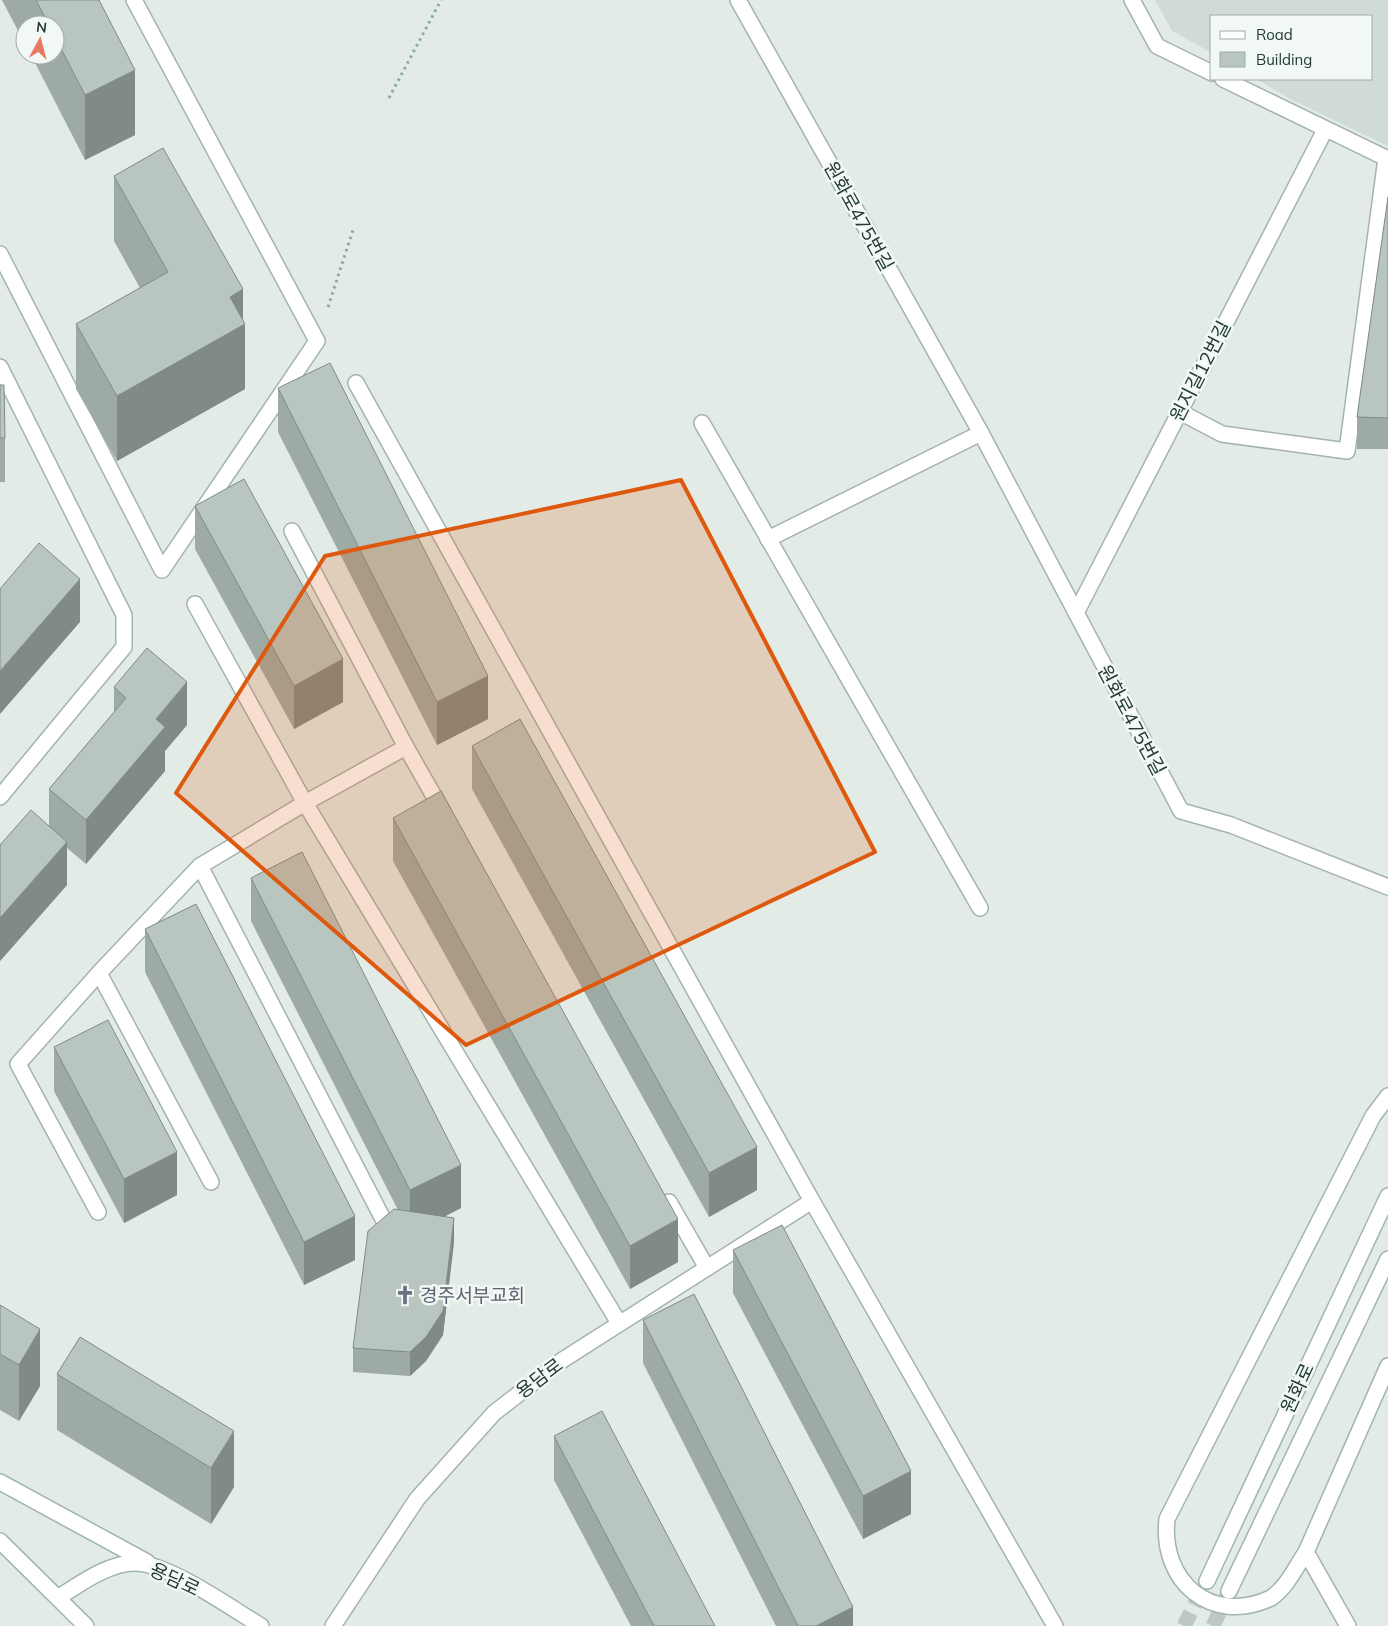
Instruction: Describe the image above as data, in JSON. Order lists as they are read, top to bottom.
{
  "streets": {
    "street": [
      "원화로475번길",
      "원지길12번길",
      "용담로",
      "원화로"
    ]
  },
  "crossings": [
    ["원화로475번길", "원지길12번길"]
  ],
  "places": {
    "church": ["경주서부교회"]
  },
  "legend": ["Road", "Building"],
  "north": "top"
}
